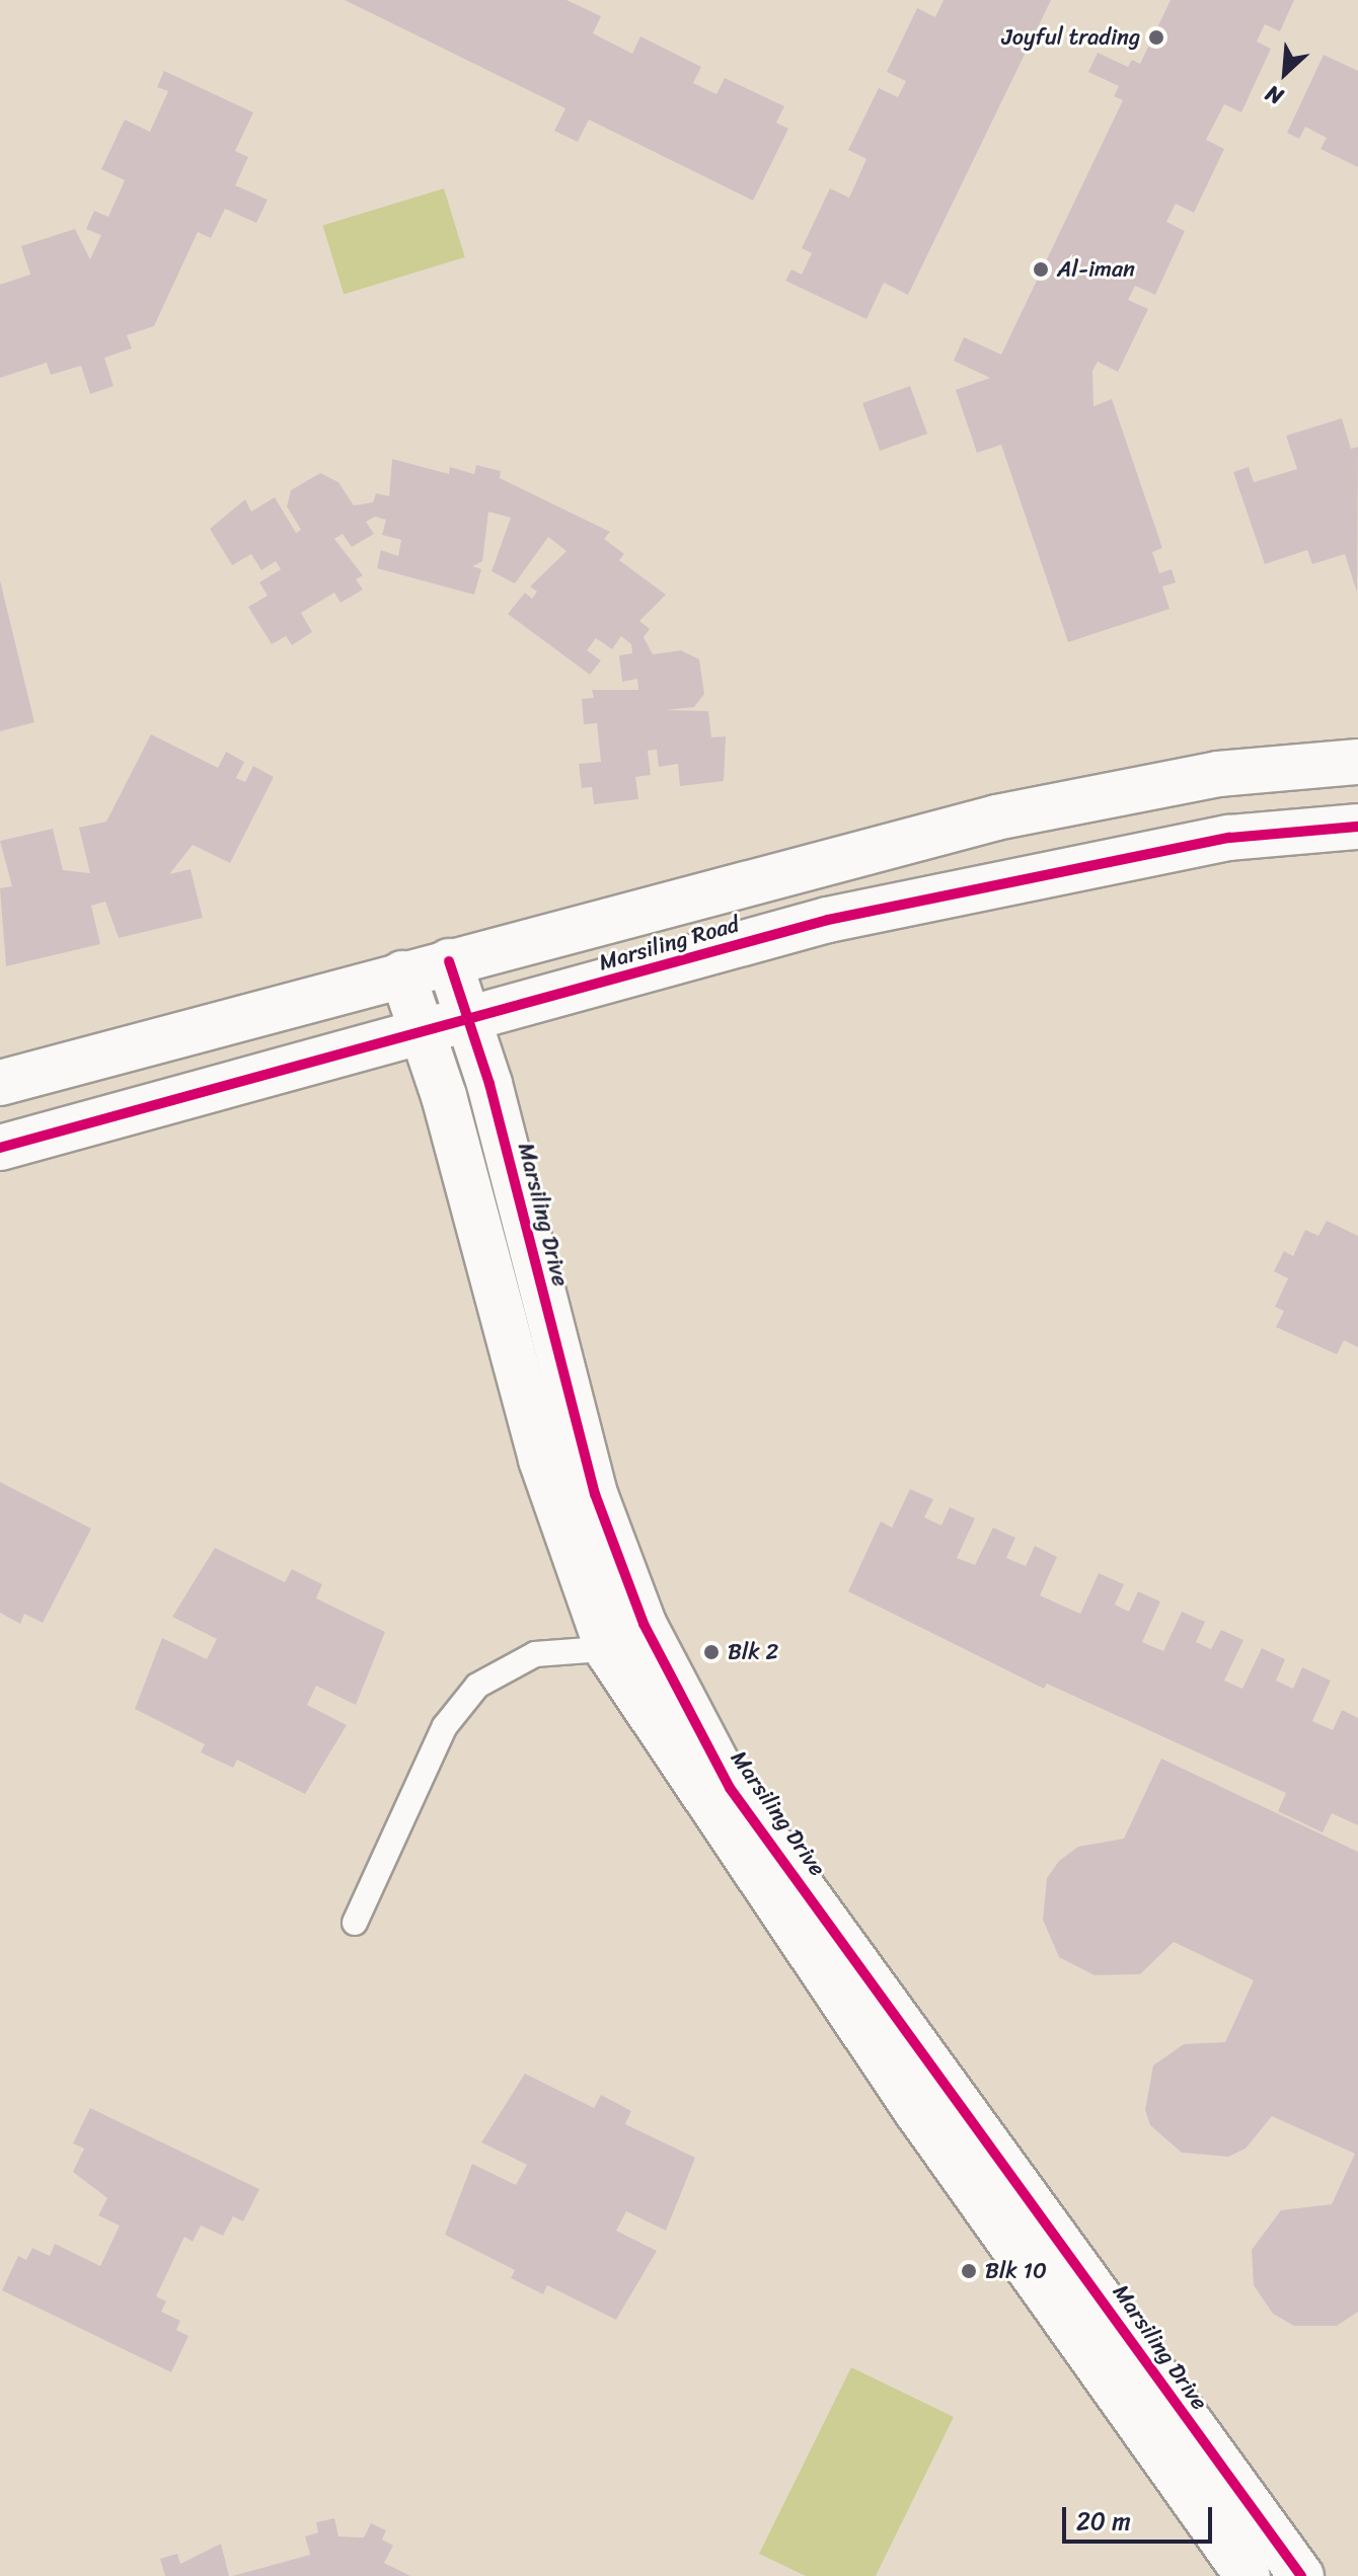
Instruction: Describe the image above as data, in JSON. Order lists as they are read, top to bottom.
{
  "streets": {
    "street": ["Marsiling Road", "Marsiling Drive"]
  },
  "crossings": [
    ["Marsiling Road", "Marsiling Drive"]
  ],
  "places": [
    "Joyful trading",
    "Al-iman",
    "Blk 2",
    "Blk 10"
  ],
  "scale_bar": "20 m",
  "north": "bottom left"
}
